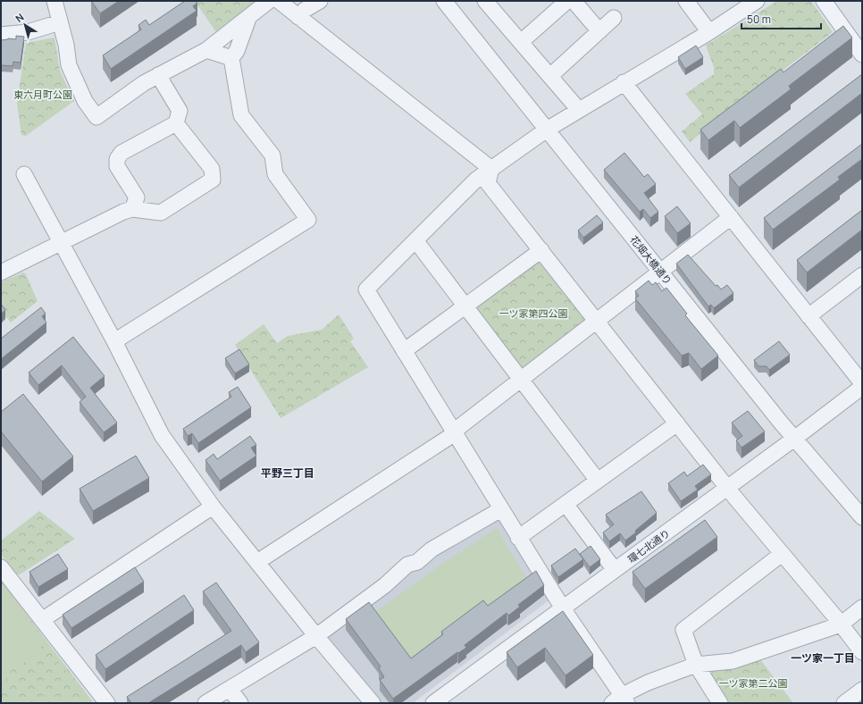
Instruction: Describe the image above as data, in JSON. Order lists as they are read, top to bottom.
{
  "streets": {
    "street": ["花畑大橋通り", "環七北通り"]
  },
  "crossings": [
    ["花畑大橋通り", "環七北通り"]
  ],
  "districts": ["平野三丁目", "一ツ家一丁目"],
  "parks": ["東六月町公園", "一ツ家第四公園", "一ツ家第二公園"],
  "scale_bar": "50 m",
  "north": "top left"
}
